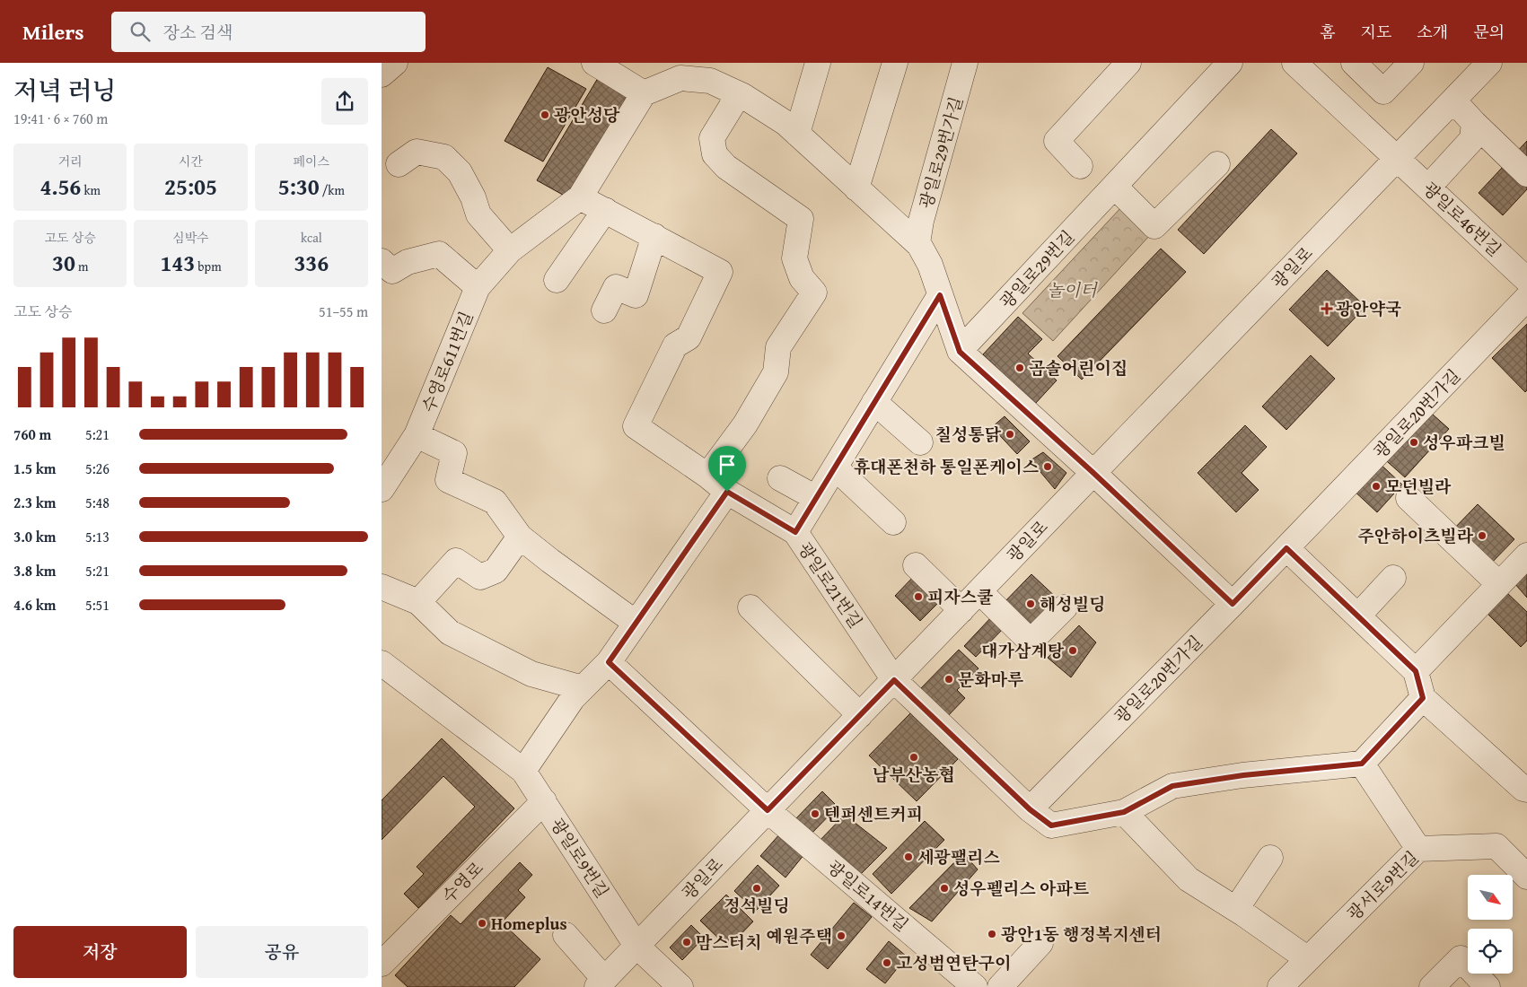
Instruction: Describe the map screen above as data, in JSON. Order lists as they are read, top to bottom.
{
  "streets": {
    "street": [
      "광일로29번가길",
      "광일로46번길",
      "광일로",
      "광일로29번길",
      "수영로611번길",
      "광일로20번가길",
      "광일로21번길",
      "광일로9번길",
      "수영로",
      "광서로9번길",
      "광일로14번길"
    ]
  },
  "crossings": [
    ["광일로46번길", "광일로"],
    ["광일로", "광일로21번길"],
    ["광일로", "광일로9번길"],
    ["광일로", "광일로14번길"],
    ["수영로611번길", "광일로21번길"],
    ["광일로20번가길", "광일로21번길"],
    ["광일로9번길", "수영로"]
  ],
  "parks": ["놀이터"],
  "places": {
    "other": [
      "광안성당",
      "곰솔어린이집",
      "칠성통닭",
      "성우파크빌",
      "휴대폰천하 통일폰케이스",
      "모던빌라",
      "주안하이츠빌라",
      "피자스쿨",
      "해성빌딩",
      "대가삼계탕",
      "문화마루",
      "남부산농협",
      "텐퍼센트커피",
      "세광팰리스",
      "정석빌딩",
      "성우펠리스 아파트",
      "Homeplus",
      "광안1동 행정복지센터",
      "예원주택",
      "맘스터치",
      "고성범연탄구이"
    ],
    "health": ["광안약국"]
  },
  "north": "bottom right",
  "page": {
    "header": "Milers",
    "search": "장소 검색",
    "nav": [
      "홈",
      "지도",
      "소개",
      "문의"
    ],
    "heading": ["저녁 러닝", "19:41 · 6 × 760 m"],
    "stats": [
      ["거리", "4.56 km"],
      ["시간", "25:05"],
      ["페이스", "5:30 /km"],
      ["고도 상승", "30 m"],
      ["심박수", "143 bpm"],
      ["kcal", "336"]
    ],
    "chart": ["고도 상승", "51–55 m"],
    "list": [
      {
        "name": "760 m",
        "note": "5:21"
      },
      {
        "name": "1.5 km",
        "note": "5:26"
      },
      {
        "name": "2.3 km",
        "note": "5:48"
      },
      {
        "name": "3.0 km",
        "note": "5:13"
      },
      {
        "name": "3.8 km",
        "note": "5:21"
      },
      {
        "name": "4.6 km",
        "note": "5:51"
      }
    ],
    "buttons": ["저장", "공유"]
  }
}
